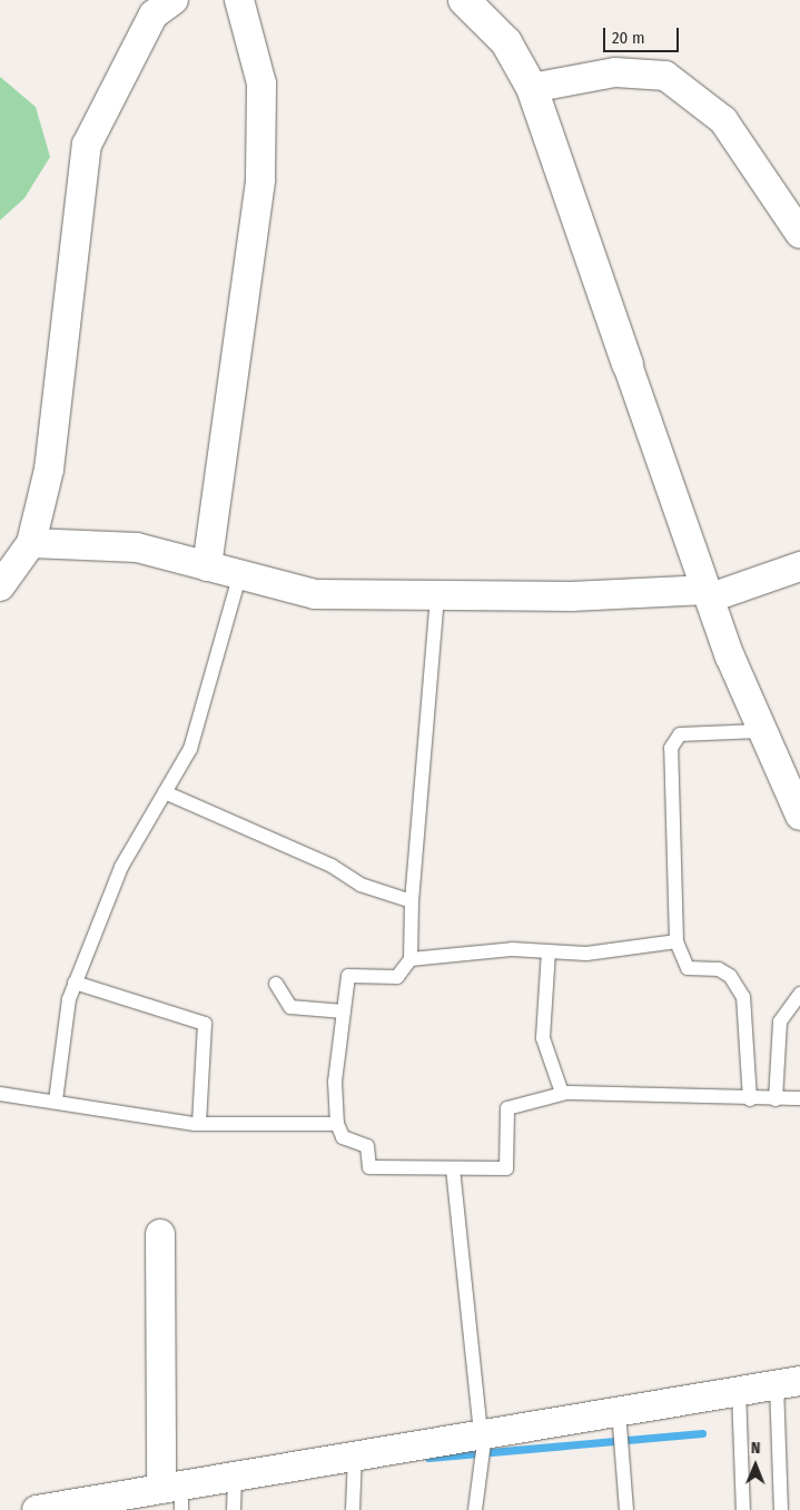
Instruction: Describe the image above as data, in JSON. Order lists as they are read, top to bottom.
{
  "scale_bar": "20 m",
  "north": "top"
}
